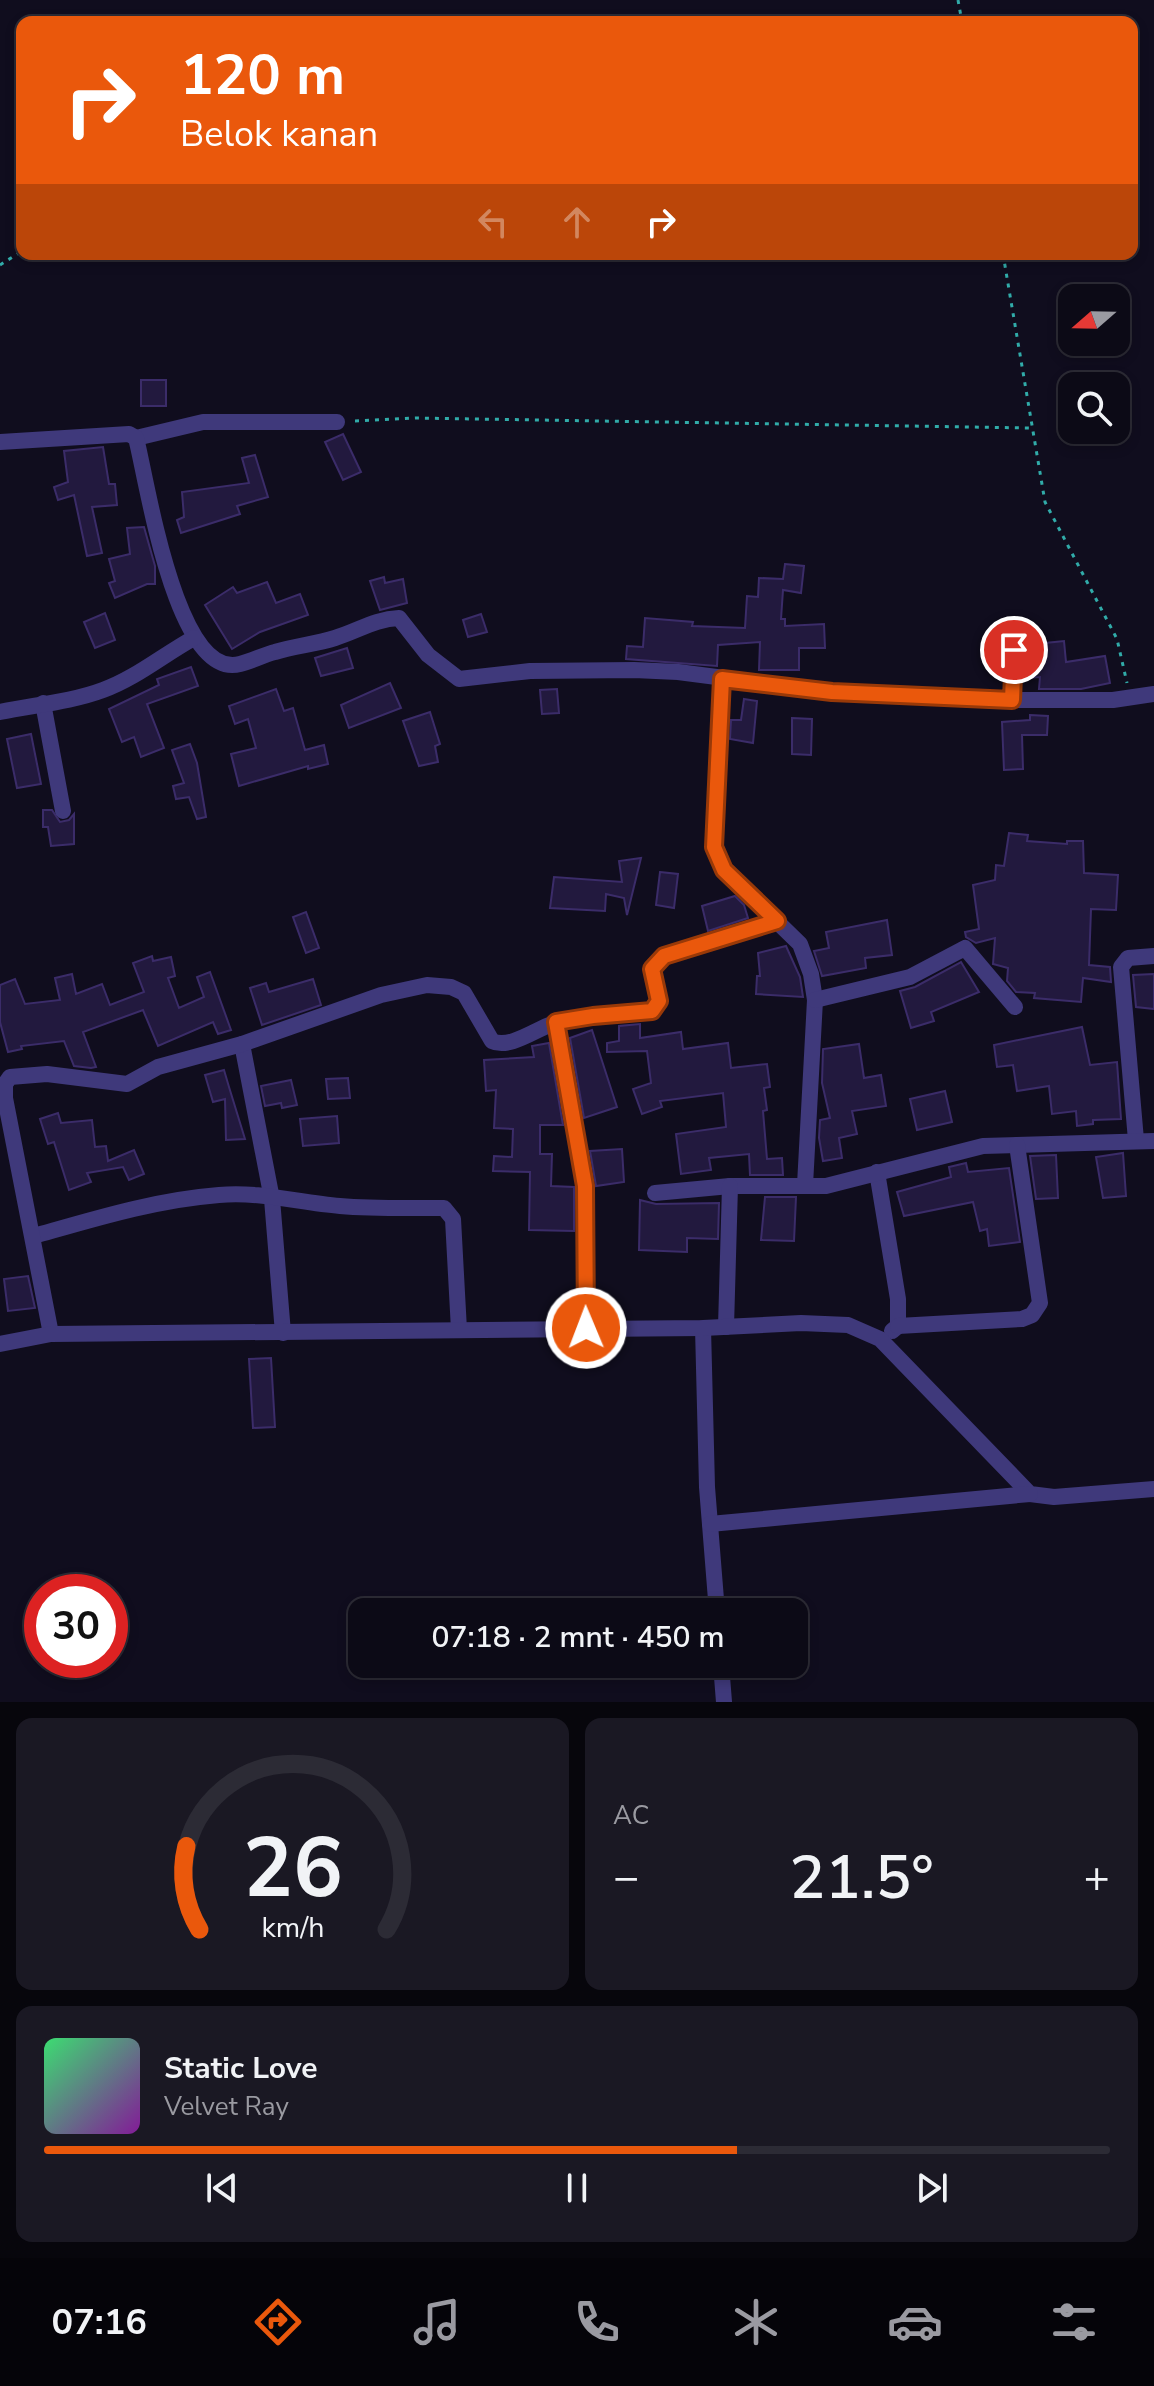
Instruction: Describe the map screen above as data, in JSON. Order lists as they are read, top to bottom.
{
  "north": "left",
  "page": {
    "turn": ["120 m", "Belok kanan"],
    "limit": "30",
    "trip": "07:18 · 2 mnt · 450 m",
    "tile": "AC",
    "heat": ["−", "21.5°", "+"],
    "song": ["Static Love", "Velvet Ray"],
    "tabs": "07:16",
    "gauge": ["26", "km/h"]
  }
}
